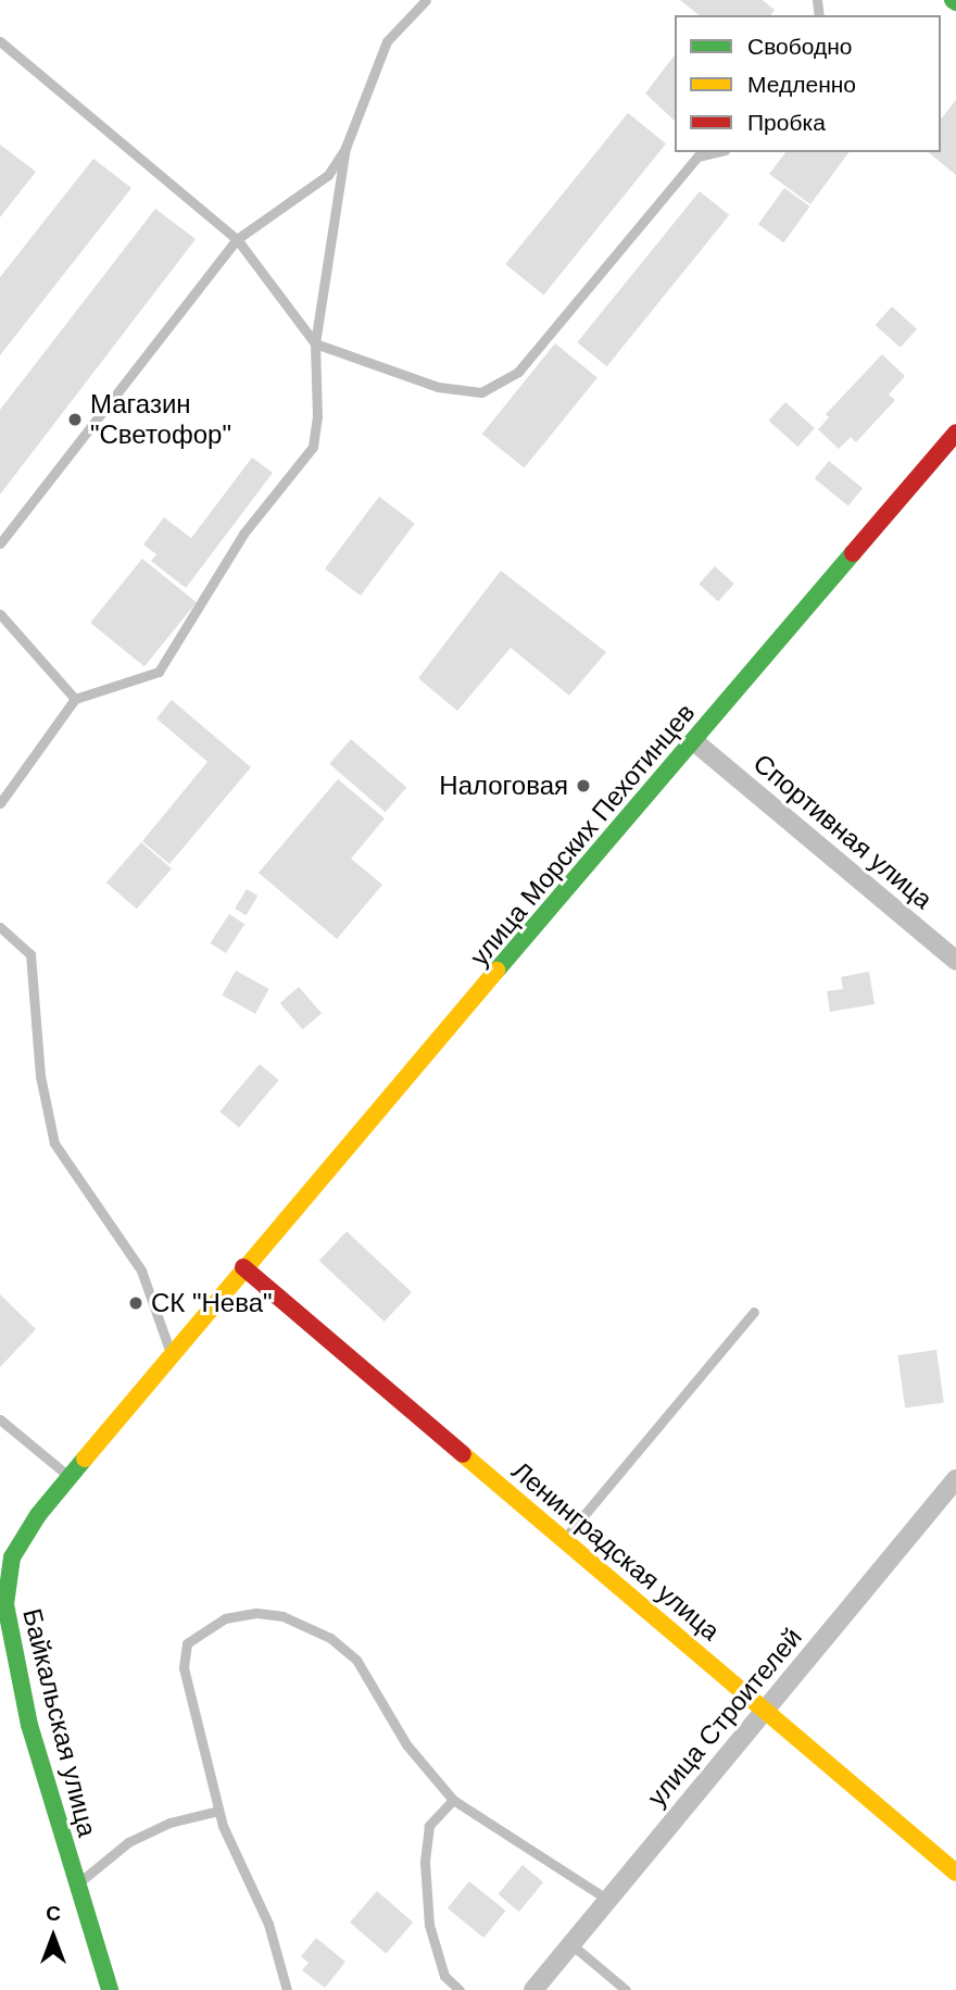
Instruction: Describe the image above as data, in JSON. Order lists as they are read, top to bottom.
{
  "streets": {
    "street": [
      "Спортивная улица",
      "улица Морских Пехотинцев",
      "Ленинградская улица",
      "улица Строителей",
      "Байкальская улица"
    ]
  },
  "crossings": [
    ["Спортивная улица", "улица Морских Пехотинцев"],
    ["улица Морских Пехотинцев", "Ленинградская улица"],
    ["улица Морских Пехотинцев", "Байкальская улица"],
    ["Ленинградская улица", "улица Строителей"],
    ["Ленинградская улица", "Байкальская улица"]
  ],
  "places": ["Магазин \"Светофор\"", "Налоговая", "СК \"Нева\""],
  "legend": ["Свободно", "Медленно", "Пробка"],
  "north": "top"
}
